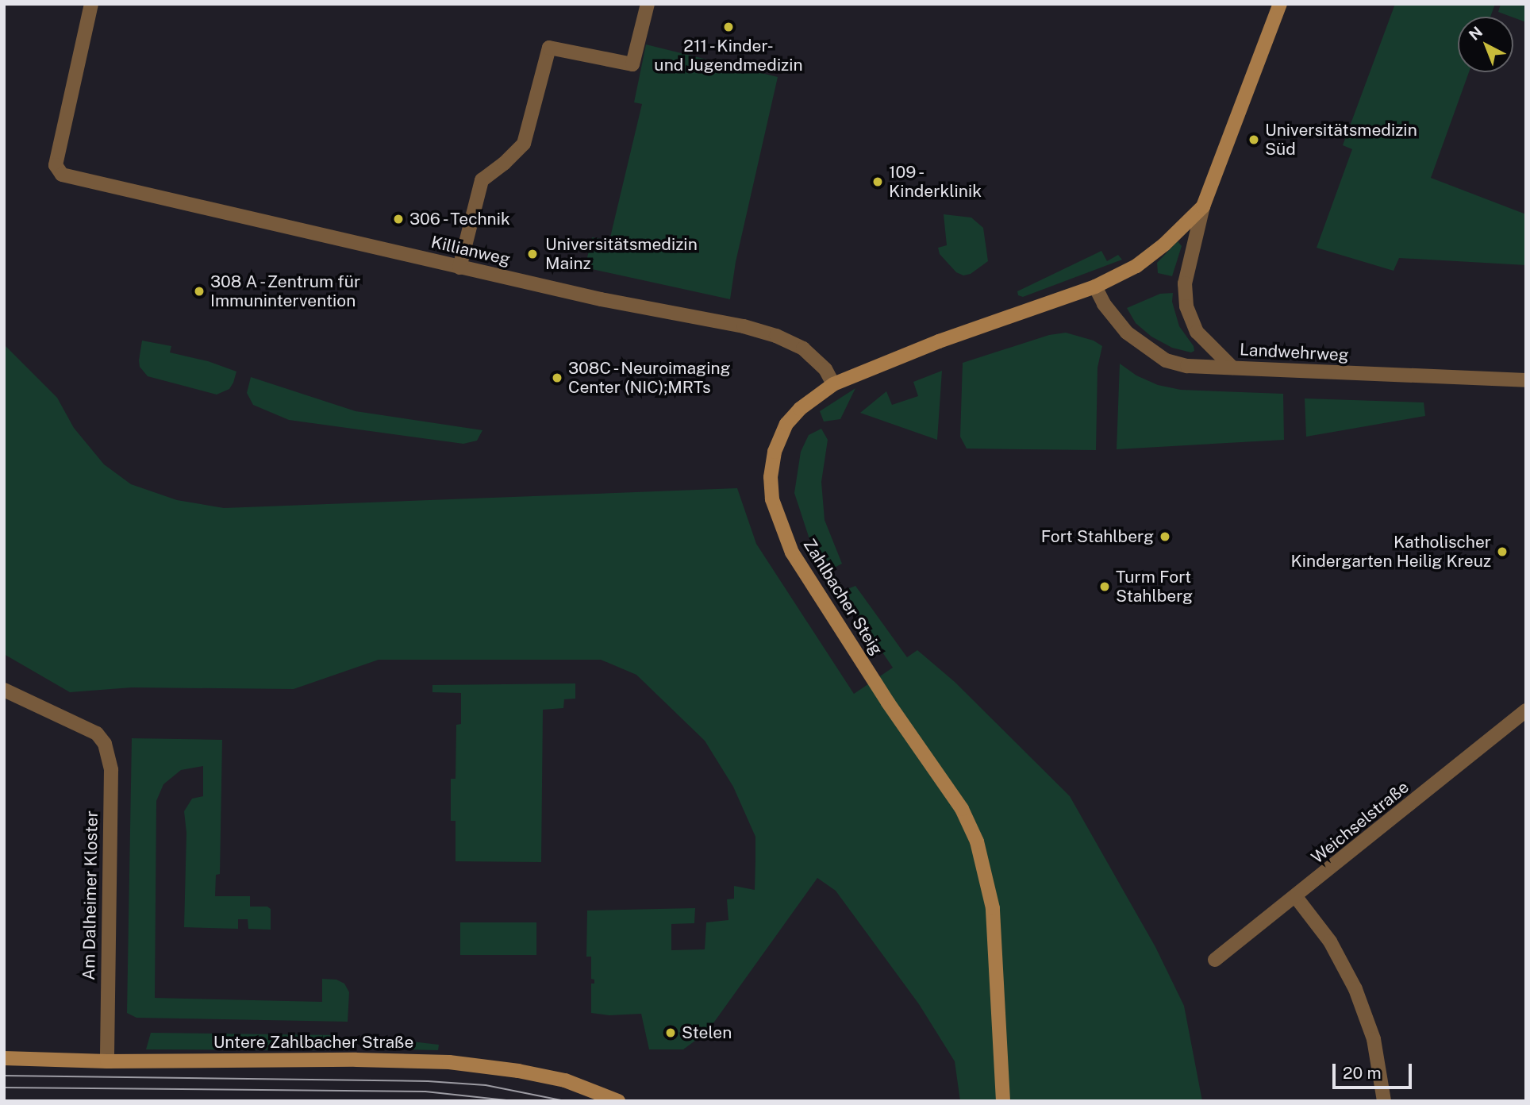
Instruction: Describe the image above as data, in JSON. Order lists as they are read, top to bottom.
{
  "streets": {
    "street": [
      "Killianweg",
      "Landwehrweg",
      "Zahlbacher Steig",
      "Weichselstraße",
      "Am Dalheimer Kloster",
      "Untere Zahlbacher Straße"
    ]
  },
  "crossings": [
    ["Killianweg", "Zahlbacher Steig"],
    ["Landwehrweg", "Zahlbacher Steig"],
    ["Am Dalheimer Kloster", "Untere Zahlbacher Straße"]
  ],
  "places": [
    "211 - Kinder- und Jugendmedizin",
    "Universitätsmedizin Süd",
    "109 - Kinderklinik",
    "306 - Technik",
    "Universitätsmedizin Mainz",
    "308 A - Zentrum für Immunintervention",
    "308C - Neuroimaging Center (NIC);MRTs",
    "Fort Stahlberg",
    "Katholischer Kindergarten Heilig Kreuz",
    "Turm Fort Stahlberg",
    "Stelen"
  ],
  "scale_bar": "20 m",
  "north": "top left"
}
